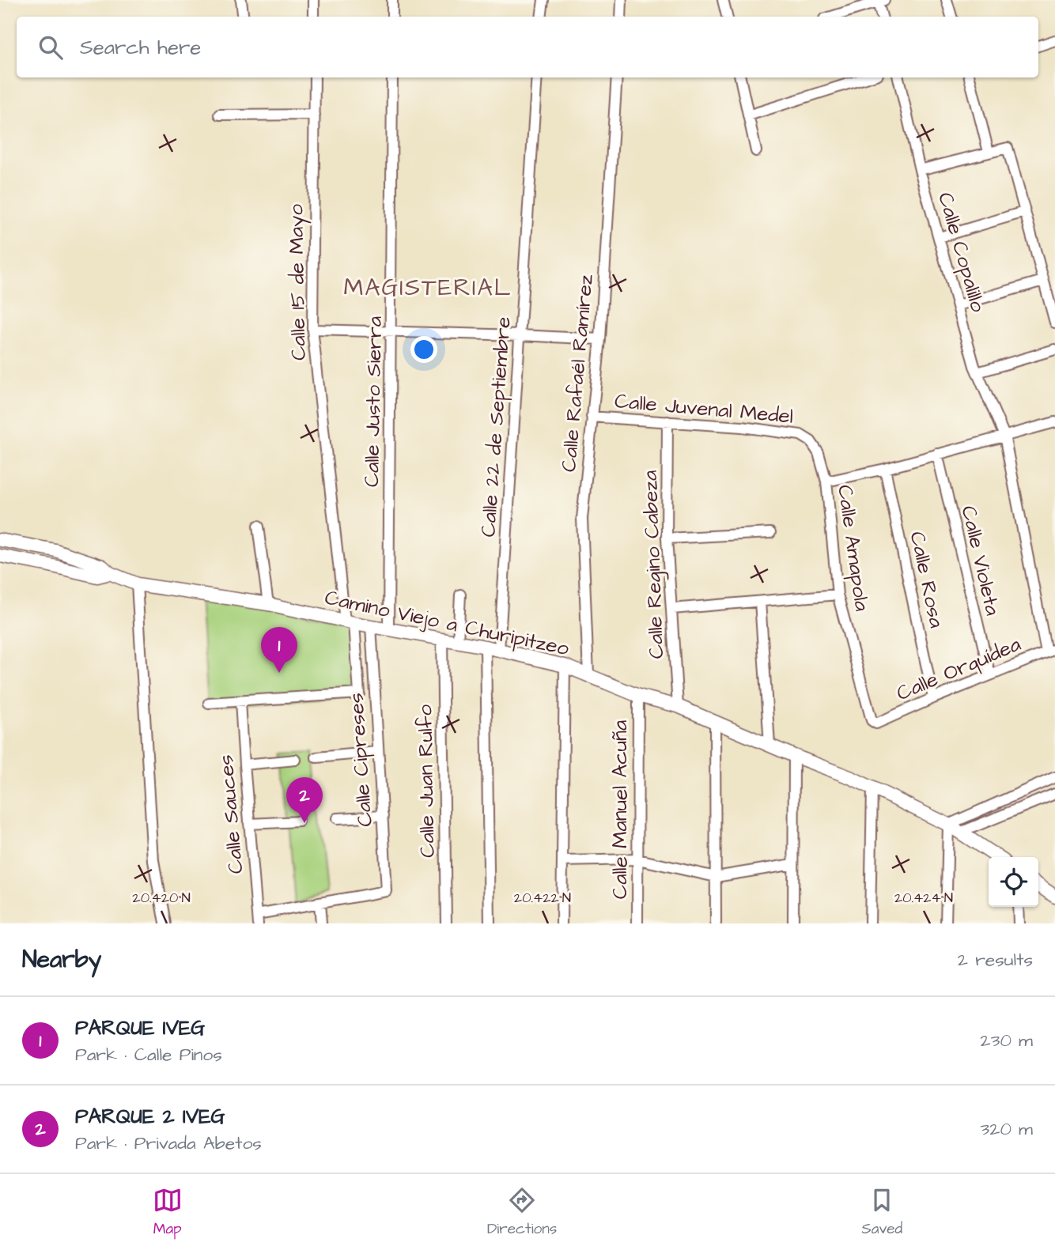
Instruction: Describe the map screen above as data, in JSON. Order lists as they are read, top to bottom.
{
  "streets": {
    "street": [
      "Calle Copalillo",
      "Calle 15 de Mayo",
      "Calle Rafaél Ramírez",
      "Calle Justo Sierra",
      "Calle Juvenal Medel",
      "Calle 22 de Septiembre",
      "Calle Amapola",
      "Calle Violeta",
      "Calle Regino Cabeza",
      "Calle Rosa",
      "Camino Viejo a Churipitzeo",
      "Calle Orquídea",
      "Calle Cipreses",
      "Calle Juan Rulfo",
      "Calle Manuel Acuña",
      "Calle Sauces"
    ]
  },
  "crossings": [
    ["Calle Copalillo", "Calle Orquídea"],
    ["Calle 15 de Mayo", "Camino Viejo a Churipitzeo"],
    ["Calle 15 de Mayo", "Calle Sauces"],
    ["Calle Rafaél Ramírez", "Calle Juvenal Medel"],
    ["Calle Rafaél Ramírez", "Camino Viejo a Churipitzeo"],
    ["Calle Justo Sierra", "Camino Viejo a Churipitzeo"],
    ["Calle Juvenal Medel", "Calle Amapola"],
    ["Calle Juvenal Medel", "Calle Regino Cabeza"],
    ["Calle 22 de Septiembre", "Camino Viejo a Churipitzeo"],
    ["Calle Amapola", "Calle Orquídea"],
    ["Calle Violeta", "Calle Orquídea"],
    ["Calle Regino Cabeza", "Camino Viejo a Churipitzeo"],
    ["Calle Rosa", "Calle Orquídea"],
    ["Camino Viejo a Churipitzeo", "Calle Cipreses"],
    ["Camino Viejo a Churipitzeo", "Calle Juan Rulfo"],
    ["Camino Viejo a Churipitzeo", "Calle Manuel Acuña"]
  ],
  "districts": ["MAGISTERIAL"],
  "page": {
    "search": "Search here",
    "pins": ["1", "2"],
    "heading": ["Nearby", "2 results"],
    "list": [
      {
        "mark": "1",
        "name": "PARQUE IVEG",
        "note": "Park · Calle Pinos",
        "value": "230 m"
      },
      {
        "mark": "2",
        "name": "PARQUE 2 IVEG",
        "note": "Park · Privada Abetos",
        "value": "320 m"
      }
    ],
    "nav": ["Map", "Directions", "Saved"]
  },
  "coordinates": ["20.420°N", "20.422°N", "20.424°N"]
}
